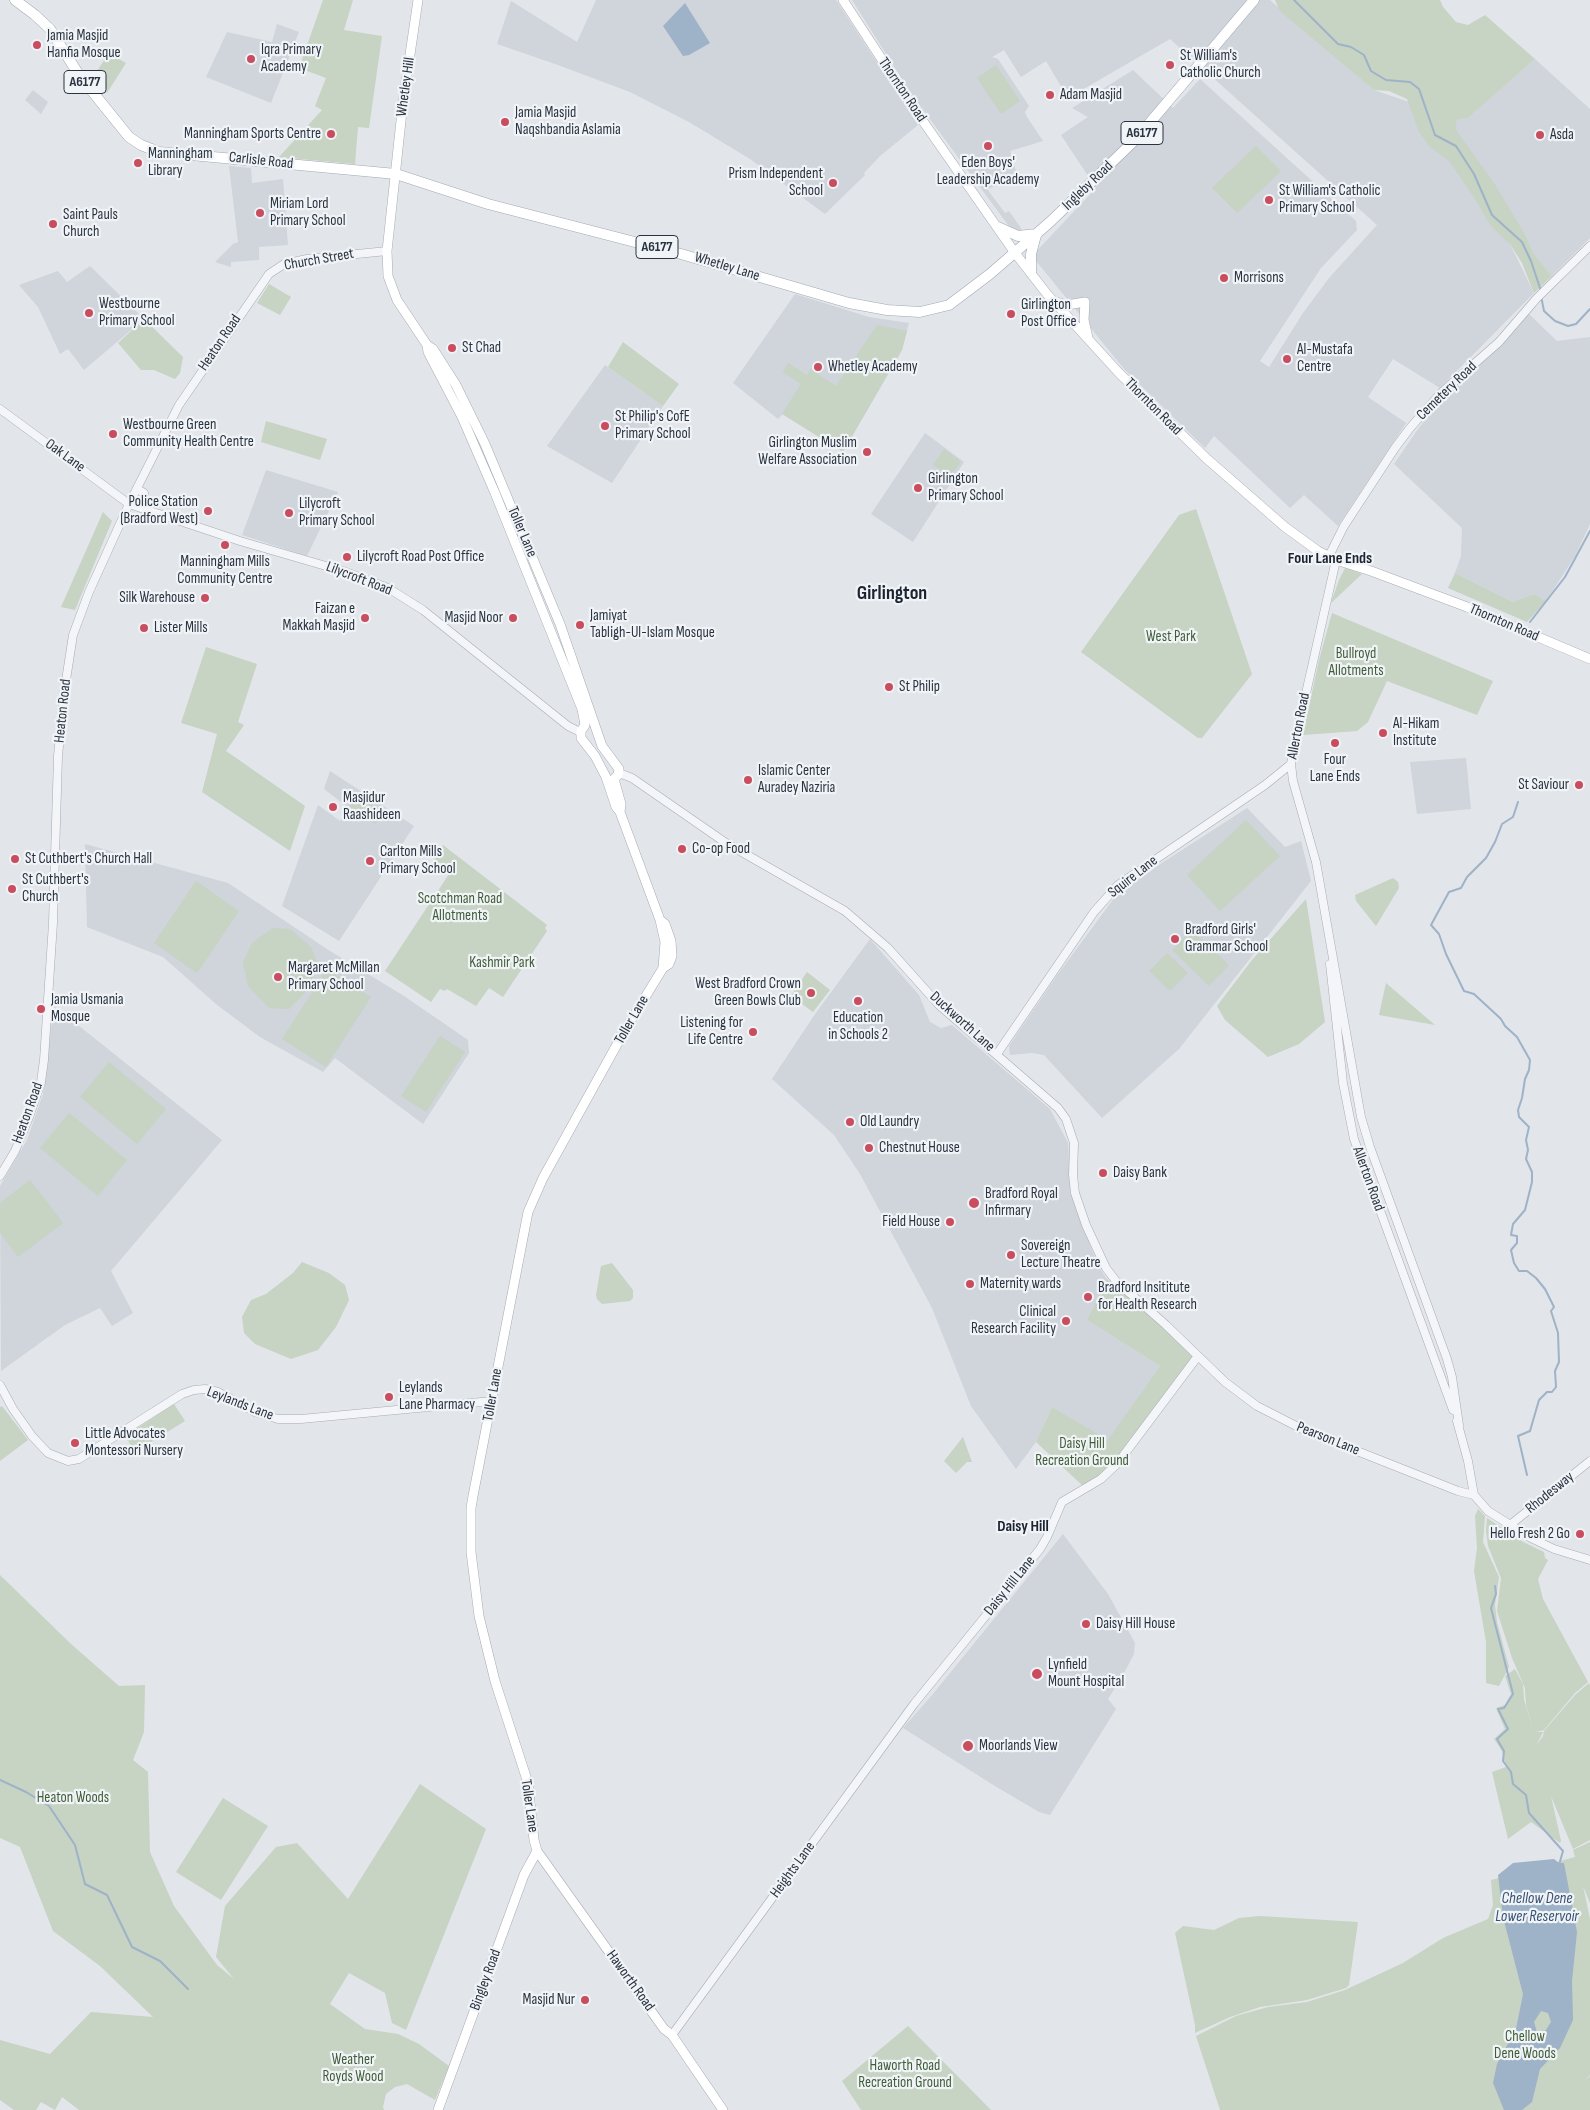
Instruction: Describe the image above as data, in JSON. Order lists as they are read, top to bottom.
{
  "streets": {
    "main road": [
      "A6177",
      "Whetley Hill",
      "Thornton Road",
      "Carlisle Road",
      "Ingleby Road",
      "Whetley Lane",
      "Toller Lane",
      "Bingley Road",
      "Haworth Road"
    ],
    "street": [
      "Church Street",
      "Heaton Road",
      "Cemetery Road",
      "Oak Lane",
      "Lilycroft Road",
      "Allerton Road",
      "Squire Lane",
      "Duckworth Lane",
      "Leylands Lane",
      "Pearson Lane",
      "Rhodesway",
      "Daisy Hill Lane",
      "Heights Lane"
    ]
  },
  "crossings": [
    ["Whetley Hill", "Carlisle Road"],
    ["Whetley Hill", "Whetley Lane"],
    ["Whetley Hill", "Toller Lane"],
    ["Thornton Road", "Ingleby Road"],
    ["Thornton Road", "Whetley Lane"],
    ["Thornton Road", "Cemetery Road"],
    ["Thornton Road", "Allerton Road"],
    ["Carlisle Road", "Whetley Lane"],
    ["Carlisle Road", "Toller Lane"],
    ["Ingleby Road", "Whetley Lane"],
    ["Church Street", "Heaton Road"],
    ["Church Street", "Toller Lane"],
    ["Whetley Lane", "Toller Lane"],
    ["Heaton Road", "Oak Lane"],
    ["Heaton Road", "Lilycroft Road"],
    ["Cemetery Road", "Allerton Road"],
    ["Oak Lane", "Lilycroft Road"],
    ["Toller Lane", "Lilycroft Road"],
    ["Toller Lane", "Duckworth Lane"],
    ["Toller Lane", "Leylands Lane"],
    ["Toller Lane", "Bingley Road"],
    ["Toller Lane", "Haworth Road"],
    ["Allerton Road", "Squire Lane"],
    ["Allerton Road", "Pearson Lane"],
    ["Squire Lane", "Duckworth Lane"],
    ["Duckworth Lane", "Pearson Lane"],
    ["Duckworth Lane", "Daisy Hill Lane"],
    ["Pearson Lane", "Daisy Hill Lane"],
    ["Daisy Hill Lane", "Heights Lane"],
    ["Heights Lane", "Haworth Road"],
    ["Bingley Road", "Haworth Road"]
  ],
  "districts": ["Four Lane Ends", "Girlington", "Daisy Hill"],
  "water": ["Chellow Dene Lower Reservoir"],
  "parks": [
    "West Park",
    "Bullroyd Allotments",
    "Scotchman Road Allotments",
    "Kashmir Park",
    "Daisy Hill Recreation Ground",
    "Heaton Woods",
    "Chellow Dene Woods",
    "Weather Royds Wood",
    "Haworth Road Recreation Ground"
  ],
  "places": [
    "Jamia Masjid Hanfia Mosque",
    "Iqra Primary Academy",
    "St William's Catholic Church",
    "Adam Masjid",
    "Jamia Masjid Naqshbandia Aslamia",
    "Manningham Sports Centre",
    "Asda",
    "Eden Boys' Leadership Academy",
    "Manningham Library",
    "Prism Independent School",
    "St William's Catholic Primary School",
    "Miriam Lord Primary School",
    "Saint Pauls Church",
    "Morrisons",
    "Westbourne Primary School",
    "Girlington Post Office",
    "St Chad",
    "Al-Mustafa Centre",
    "Whetley Academy",
    "St Philip's CofE Primary School",
    "Westbourne Green Community Health Centre",
    "Girlington Muslim Welfare Association",
    "Girlington Primary School",
    "Police Station (Bradford West)",
    "Lilycroft Primary School",
    "Manningham Mills Community Centre",
    "Lilycroft Road Post Office",
    "Silk Warehouse",
    "Faizan e Makkah Masjid",
    "Masjid Noor",
    "Jamiyat Tabligh-Ul-Islam Mosque",
    "Lister Mills",
    "St Philip",
    "Al-Hikam Institute",
    "Four Lane Ends",
    "Islamic Center Auradey Naziria",
    "St Saviour",
    "Masjidur Raashideen",
    "Co-op Food",
    "St Cuthbert's Church Hall",
    "Carlton Mills Primary School",
    "St Cuthbert's Church",
    "Bradford Girls' Grammar School",
    "Margaret McMillan Primary School",
    "West Bradford Crown Green Bowls Club",
    "Education in Schools 2",
    "Jamia Usmania Mosque",
    "Listening for Life Centre",
    "Old Laundry",
    "Chestnut House",
    "Daisy Bank",
    "Bradford Royal Infirmary",
    "Field House",
    "Sovereign Lecture Theatre",
    "Maternity wards",
    "Bradford Insititute for Health Research",
    "Clinical Research Facility",
    "Leylands Lane Pharmacy",
    "Little Advocates Montessori Nursery",
    "Hello Fresh 2 Go",
    "Daisy Hill House",
    "Lynfield Mount Hospital",
    "Moorlands View",
    "Masjid Nur"
  ]
}
